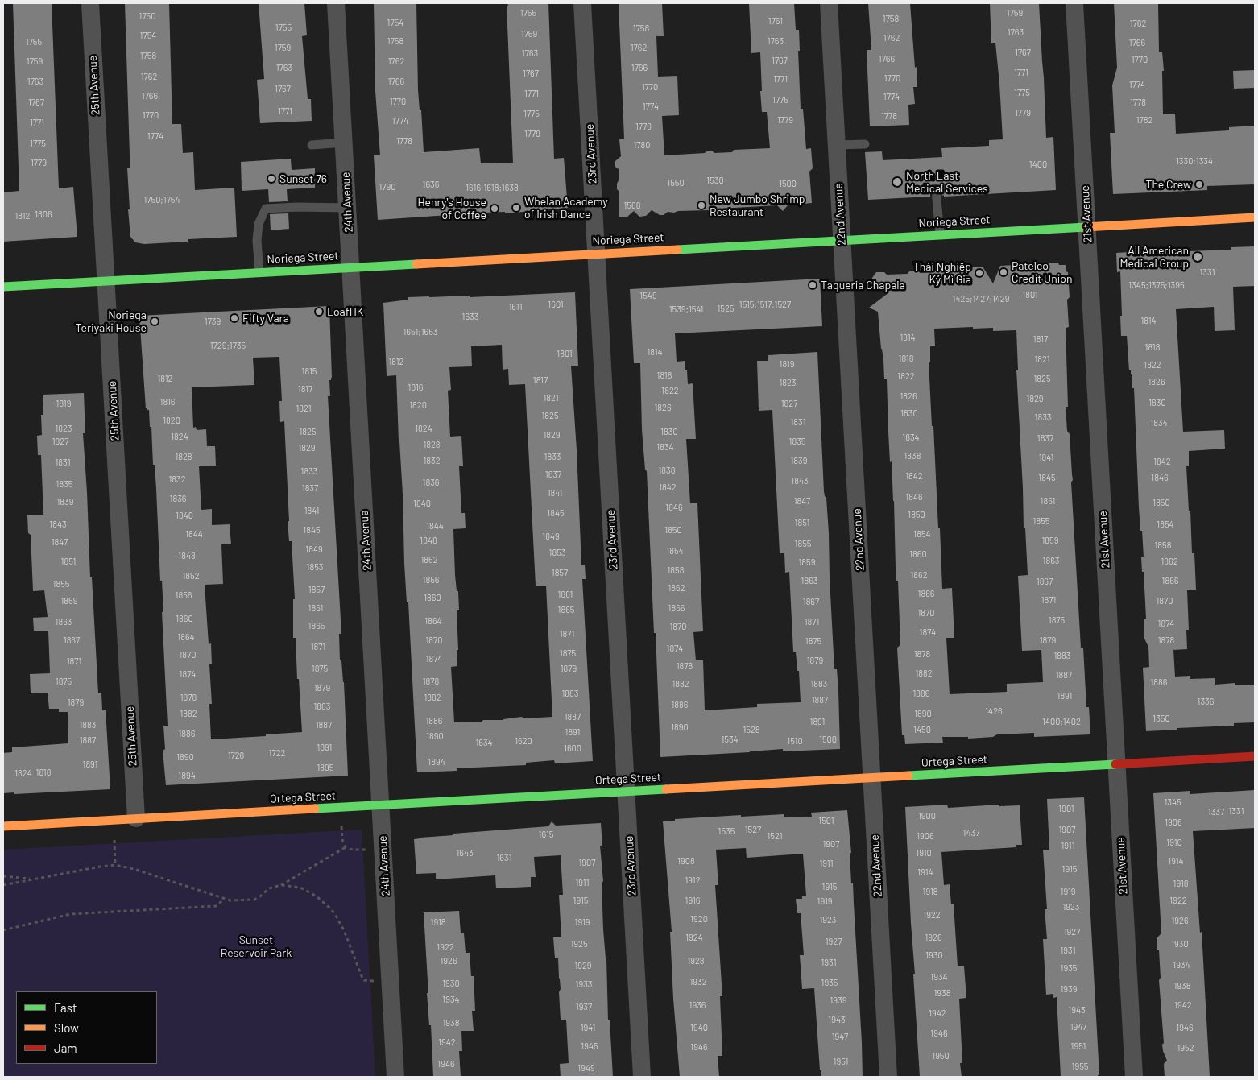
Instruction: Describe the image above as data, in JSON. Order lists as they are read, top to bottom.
{
  "streets": {
    "street": [
      "25th Avenue",
      "23rd Avenue",
      "24th Avenue",
      "22nd Avenue",
      "21st Avenue",
      "Noriega Street",
      "Ortega Street"
    ]
  },
  "crossings": [
    ["25th Avenue", "Noriega Street"],
    ["25th Avenue", "Ortega Street"],
    ["23rd Avenue", "Noriega Street"],
    ["23rd Avenue", "Ortega Street"],
    ["24th Avenue", "Noriega Street"],
    ["24th Avenue", "Ortega Street"],
    ["22nd Avenue", "Noriega Street"],
    ["22nd Avenue", "Ortega Street"],
    ["21st Avenue", "Noriega Street"],
    ["21st Avenue", "Ortega Street"]
  ],
  "parks": ["Sunset Reservoir Park"],
  "places": [
    "Sunset 76",
    "North East Medical Services",
    "The Crew",
    "New Jumbo Shrimp Restaurant",
    "Whelan Academy of Irish Dance",
    "Henry's House of Coffee",
    "All American Medical Group",
    "Patelco Credit Union",
    "Thái Nghiệp Ký Mì Gia",
    "Taqueria Chapala",
    "LoafHK",
    "Fifty Vara",
    "Noriega Teriyaki House"
  ],
  "house_numbers": [
    "1755",
    "1759",
    "1750",
    "1758",
    "1761",
    "1754",
    "1762",
    "1755",
    "1758",
    "1763",
    "1759",
    "1754",
    "1762",
    "1758",
    "1763",
    "1755",
    "1766",
    "1759",
    "1762",
    "1767",
    "1763",
    "1758",
    "1766",
    "1770",
    "1767",
    "1759",
    "1762",
    "1763",
    "1766",
    "1771",
    "1767",
    "1762",
    "1770",
    "1771",
    "1763",
    "1766",
    "1774",
    "1770",
    "1767",
    "1775",
    "1771",
    "1766",
    "1774",
    "1775",
    "1770",
    "1767",
    "1778",
    "1774",
    "1771",
    "1779",
    "1775",
    "1770",
    "1778",
    "1779",
    "1782",
    "1774",
    "1771",
    "1778",
    "1779",
    "1774",
    "1778",
    "1775",
    "1780",
    "1330;1334",
    "1779",
    "1400",
    "1530",
    "1550",
    "1500",
    "1636",
    "1790",
    "1616;1618;1638",
    "1750;1754",
    "1588",
    "1806",
    "1812",
    "1331",
    "1345;1375;1395",
    "1801",
    "1549",
    "1425;1427;1429",
    "1601",
    "1515;1517;1527",
    "1611",
    "1525",
    "1539;1541",
    "1633",
    "1814",
    "1739",
    "1651;1653",
    "1814",
    "1817",
    "1729;1735",
    "1818",
    "1814",
    "1801",
    "1818",
    "1821",
    "1812",
    "1819",
    "1822",
    "1815",
    "1818",
    "1822",
    "1812",
    "1825",
    "1817",
    "1826",
    "1823",
    "1816",
    "1817",
    "1822",
    "1826",
    "1821",
    "1829",
    "1816",
    "1830",
    "1819",
    "1827",
    "1820",
    "1826",
    "1821",
    "1830",
    "1825",
    "1833",
    "1820",
    "1831",
    "1834",
    "1823",
    "1824",
    "1825",
    "1830",
    "1829",
    "1824",
    "1834",
    "1837",
    "1827",
    "1835",
    "1828",
    "1834",
    "1829",
    "1838",
    "1828",
    "1833",
    "1841",
    "1832",
    "1839",
    "1842",
    "1831",
    "1838",
    "1833",
    "1837",
    "1842",
    "1845",
    "1846",
    "1832",
    "1843",
    "1836",
    "1835",
    "1842",
    "1837",
    "1841",
    "1846",
    "1836",
    "1847",
    "1851",
    "1839",
    "1850",
    "1840",
    "1846",
    "1841",
    "1845",
    "1850",
    "1840",
    "1855",
    "1851",
    "1843",
    "1854",
    "1844",
    "1845",
    "1850",
    "1844",
    "1854",
    "1849",
    "1848",
    "1859",
    "1847",
    "1855",
    "1858",
    "1849",
    "1854",
    "1853",
    "1860",
    "1848",
    "1852",
    "1863",
    "1851",
    "1862",
    "1859",
    "1853",
    "1858",
    "1857",
    "1862",
    "1852",
    "1856",
    "1863",
    "1866",
    "1867",
    "1855",
    "1862",
    "1857",
    "1866",
    "1861",
    "1856",
    "1860",
    "1871",
    "1859",
    "1870",
    "1867",
    "1861",
    "1866",
    "1865",
    "1870",
    "1860",
    "1875",
    "1864",
    "1863",
    "1871",
    "1874",
    "1865",
    "1870",
    "1874",
    "1871",
    "1864",
    "1867",
    "1870",
    "1879",
    "1878",
    "1875",
    "1871",
    "1874",
    "1875",
    "1878",
    "1870",
    "1883",
    "1874",
    "1879",
    "1871",
    "1878",
    "1875",
    "1879",
    "1882",
    "1874",
    "1887",
    "1875",
    "1878",
    "1886",
    "1882",
    "1883",
    "1879",
    "1883",
    "1886",
    "1891",
    "1878",
    "1882",
    "1887",
    "1336",
    "1879",
    "1886",
    "1883",
    "1426",
    "1882",
    "1890",
    "1887",
    "1350",
    "1886",
    "1891",
    "1400;1402",
    "1883",
    "1887",
    "1890",
    "1528",
    "1450",
    "1891",
    "1886",
    "1890",
    "1534",
    "1500",
    "1887",
    "1620",
    "1510",
    "1634",
    "1891",
    "1600",
    "1722",
    "1728",
    "1890",
    "1894",
    "1891",
    "1895",
    "1818",
    "1824",
    "1894",
    "1345",
    "1901",
    "1331",
    "1337",
    "1900",
    "1501",
    "1906",
    "1527",
    "1907",
    "1535",
    "1437",
    "1615",
    "1521",
    "1906",
    "1910",
    "1907",
    "1911",
    "1643",
    "1910",
    "1631",
    "1908",
    "1914",
    "1907",
    "1911",
    "1915",
    "1914",
    "1912",
    "1911",
    "1918",
    "1915",
    "1918",
    "1919",
    "1915",
    "1916",
    "1922",
    "1919",
    "1923",
    "1922",
    "1920",
    "1923",
    "1926",
    "1918",
    "1919",
    "1927",
    "1924",
    "1926",
    "1927",
    "1925",
    "1930",
    "1922",
    "1931",
    "1930",
    "1926",
    "1928",
    "1931",
    "1934",
    "1929",
    "1935",
    "1934",
    "1932",
    "1935",
    "1930",
    "1933",
    "1938",
    "1939",
    "1938",
    "1934",
    "1939",
    "1936",
    "1942",
    "1937",
    "1943",
    "1942",
    "1943",
    "1938",
    "1947",
    "1941",
    "1940",
    "1946",
    "1946",
    "1947",
    "1942",
    "1945",
    "1951",
    "1946",
    "1952",
    "1950",
    "1951",
    "1946",
    "1955",
    "1949"
  ],
  "legend": ["Fast", "Slow", "Jam"]
}
